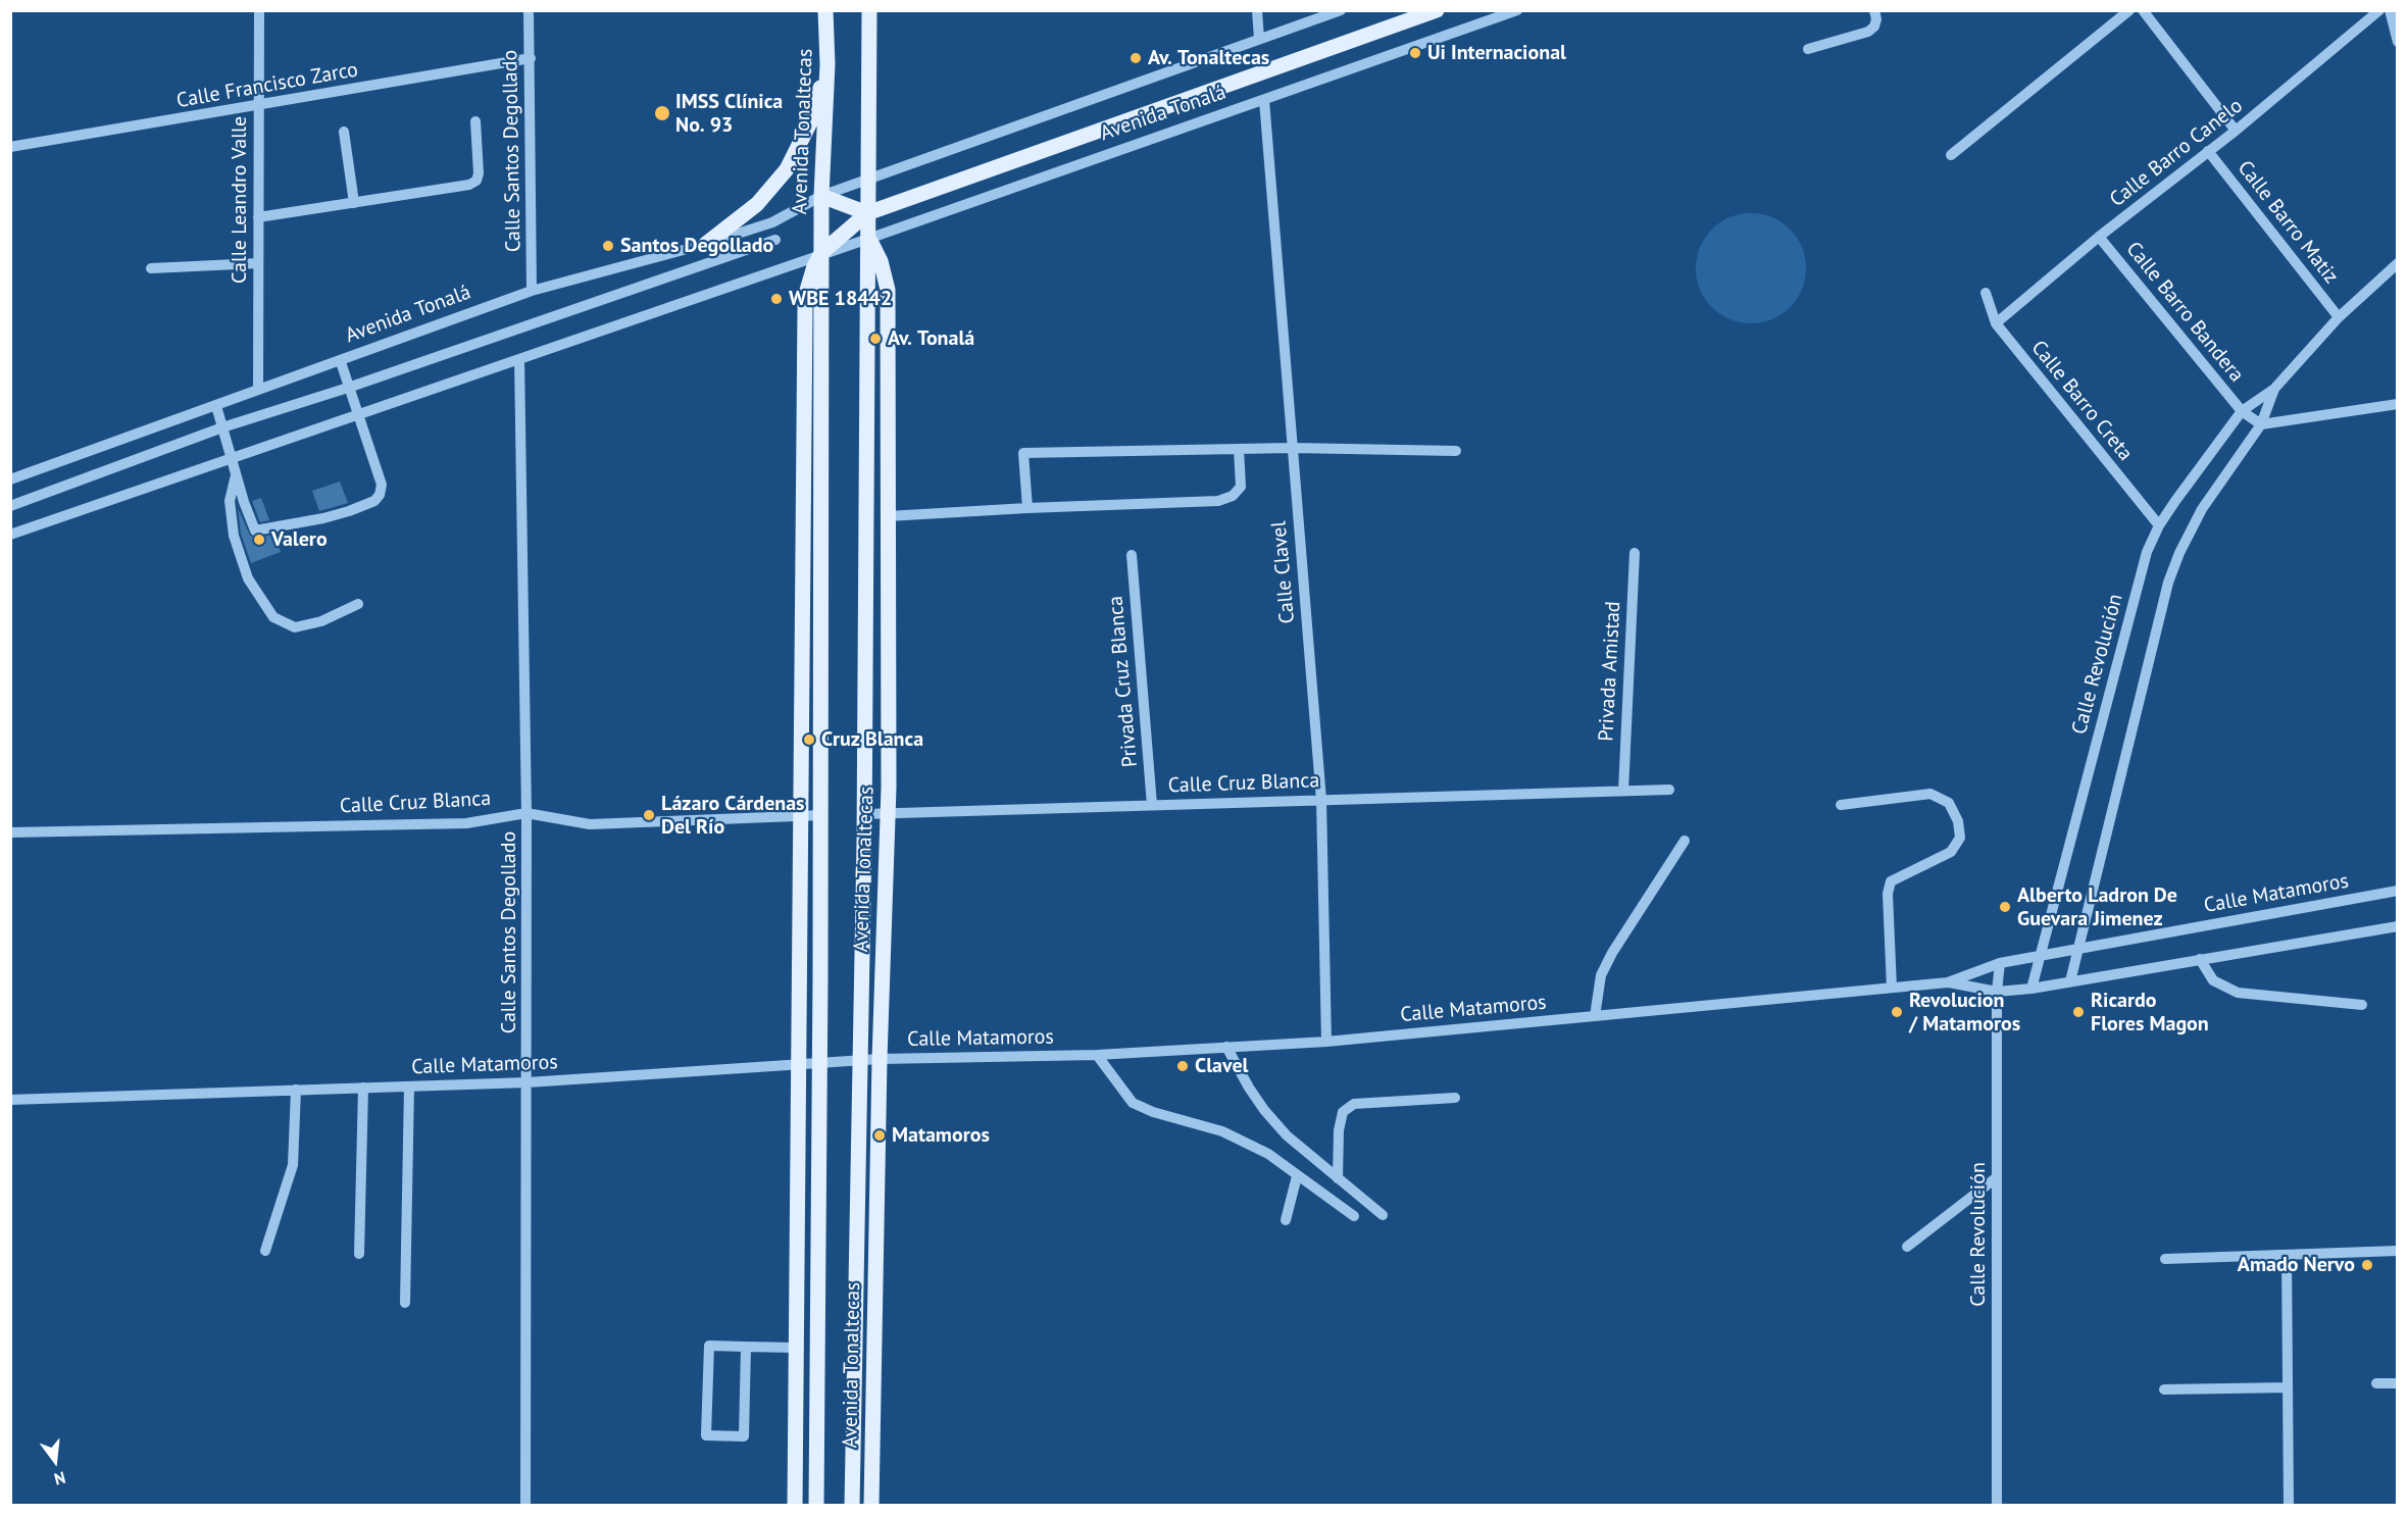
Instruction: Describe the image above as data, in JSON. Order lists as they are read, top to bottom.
{
  "streets": {
    "main road": ["Avenida Tonalá", "Avenida Tonaltecas"],
    "street": [
      "Calle Francisco Zarco",
      "Calle Santos Degollado",
      "Calle Barro Canelo",
      "Calle Leandro Valle",
      "Calle Barro Matiz",
      "Calle Barro Bandera",
      "Calle Barro Creta",
      "Calle Clavel",
      "Calle Revolución",
      "Privada Amistad",
      "Privada Cruz Blanca",
      "Calle Cruz Blanca",
      "Calle Matamoros"
    ]
  },
  "crossings": [
    ["Calle Francisco Zarco", "Calle Santos Degollado"],
    ["Calle Francisco Zarco", "Calle Leandro Valle"],
    ["Avenida Tonalá", "Avenida Tonaltecas"],
    ["Avenida Tonalá", "Calle Santos Degollado"],
    ["Avenida Tonalá", "Calle Leandro Valle"],
    ["Avenida Tonalá", "Calle Clavel"],
    ["Avenida Tonaltecas", "Calle Cruz Blanca"],
    ["Avenida Tonaltecas", "Calle Matamoros"],
    ["Calle Santos Degollado", "Calle Cruz Blanca"],
    ["Calle Santos Degollado", "Calle Matamoros"],
    ["Calle Barro Canelo", "Calle Barro Matiz"],
    ["Calle Barro Canelo", "Calle Barro Bandera"],
    ["Calle Barro Canelo", "Calle Barro Creta"],
    ["Calle Barro Matiz", "Calle Revolución"],
    ["Calle Barro Bandera", "Calle Revolución"],
    ["Calle Barro Creta", "Calle Revolución"],
    ["Calle Clavel", "Calle Cruz Blanca"],
    ["Calle Clavel", "Calle Matamoros"],
    ["Calle Revolución", "Calle Matamoros"],
    ["Privada Amistad", "Calle Cruz Blanca"],
    ["Privada Cruz Blanca", "Calle Cruz Blanca"]
  ],
  "places": [
    "Ui Internacional",
    "Av. Tonaltecas",
    "IMSS Clínica No. 93",
    "Santos Degollado",
    "WBE 18442",
    "Av. Tonalá",
    "Valero",
    "Cruz Blanca",
    "Lázaro Cárdenas Del Río",
    "Alberto Ladron De Guevara Jimenez",
    "Revolucion / Matamoros",
    "Ricardo Flores Magon",
    "Clavel",
    "Matamoros",
    "Amado Nervo"
  ],
  "north": "bottom"
}
